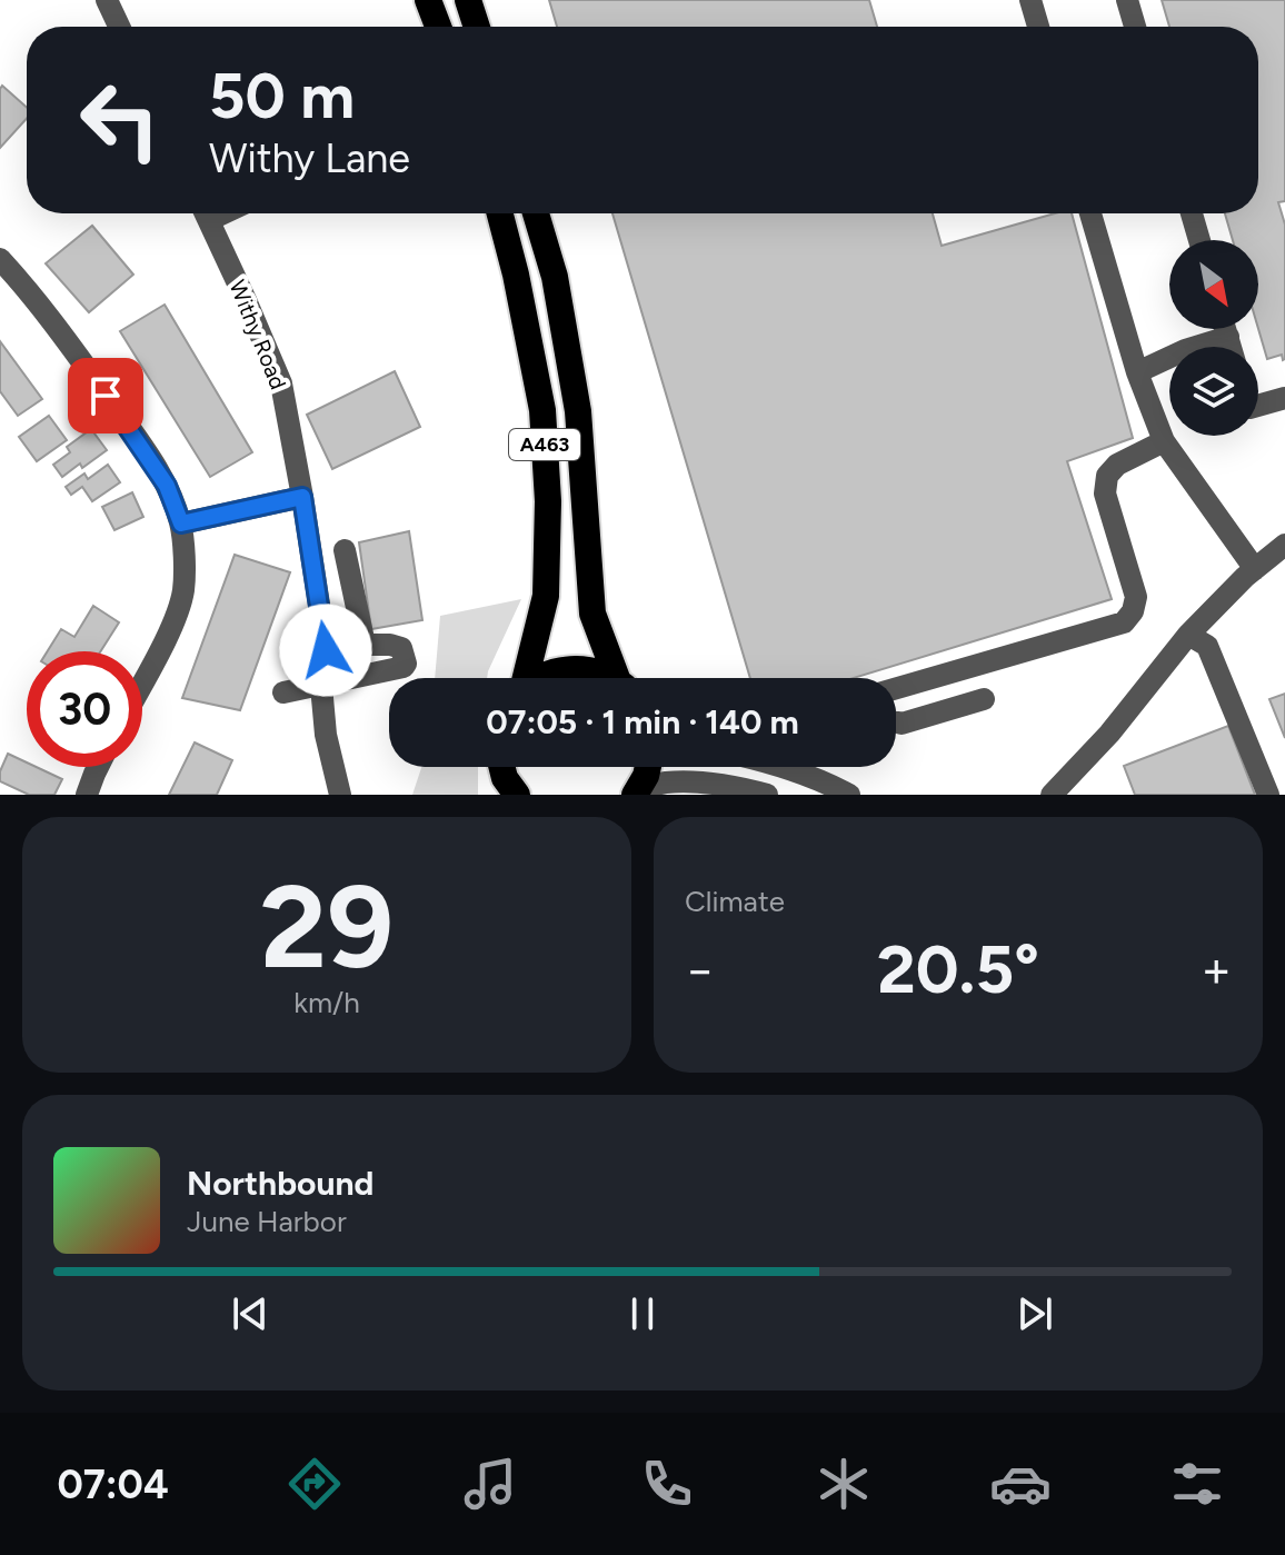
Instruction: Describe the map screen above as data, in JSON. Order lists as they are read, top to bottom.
{
  "streets": {
    "highway": ["A463"],
    "street": ["Withy Road"]
  },
  "north": "bottom right",
  "page": {
    "turn": ["50 m", "Withy Lane"],
    "limit": "30",
    "trip": "07:05 · 1 min · 140 m",
    "tile": [
      ["29", "km/h"],
      "Climate"
    ],
    "heat": ["−", "20.5°", "+"],
    "song": ["Northbound", "June Harbor"],
    "tabs": "07:04"
  }
}
